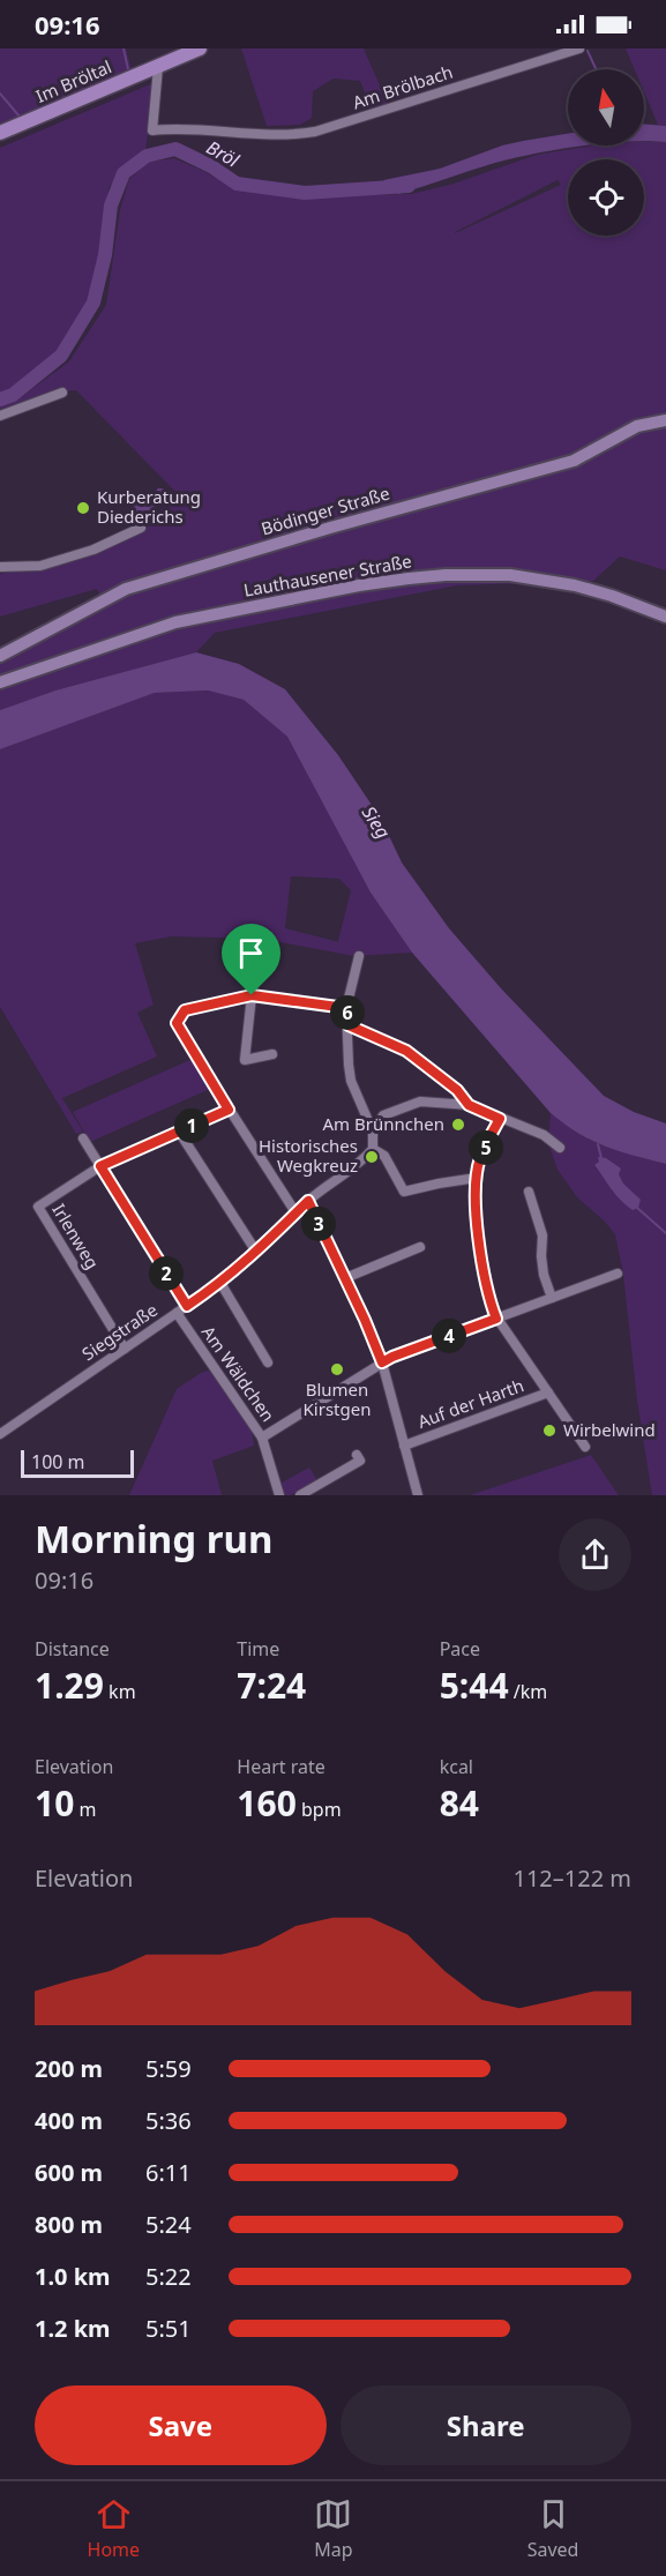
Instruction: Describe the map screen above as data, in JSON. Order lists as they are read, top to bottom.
{
  "streets": {
    "main road": ["Im Bröltal"],
    "street": [
      "Am Brölbach",
      "Bödinger Straße",
      "Lauthausener Straße",
      "Irlenweg",
      "Siegstraße",
      "Am Wäldchen",
      "Auf der Harth"
    ]
  },
  "crossings": [
    ["Im Bröltal", "Am Brölbach"],
    ["Irlenweg", "Siegstraße"],
    ["Siegstraße", "Am Wäldchen"]
  ],
  "water": ["Bröl", "Sieg"],
  "places": [
    "Kurberatung Diederichs",
    "Am Brünnchen",
    "Historisches Wegkreuz",
    "Blumen Kirstgen",
    "Wirbelwind"
  ],
  "scale_bar": "100 m",
  "north": "top",
  "page": {
    "status": "09:16",
    "pins": [
      "6",
      "1",
      "5",
      "3",
      "2",
      "4"
    ],
    "scale": "100 m",
    "heading": ["Morning run", "09:16"],
    "stats": [
      ["Distance", "1.29 km"],
      ["Time", "7:24"],
      ["Pace", "5:44 /km"],
      ["Elevation", "10 m"],
      ["Heart rate", "160 bpm"],
      ["kcal", "84"]
    ],
    "chart": ["Elevation", "112–122 m"],
    "list": [
      {
        "name": "200 m",
        "note": "5:59"
      },
      {
        "name": "400 m",
        "note": "5:36"
      },
      {
        "name": "600 m",
        "note": "6:11"
      },
      {
        "name": "800 m",
        "note": "5:24"
      },
      {
        "name": "1.0 km",
        "note": "5:22"
      },
      {
        "name": "1.2 km",
        "note": "5:51"
      }
    ],
    "buttons": ["Save", "Share"],
    "tabs": ["Home", "Map", "Saved"]
  }
}
